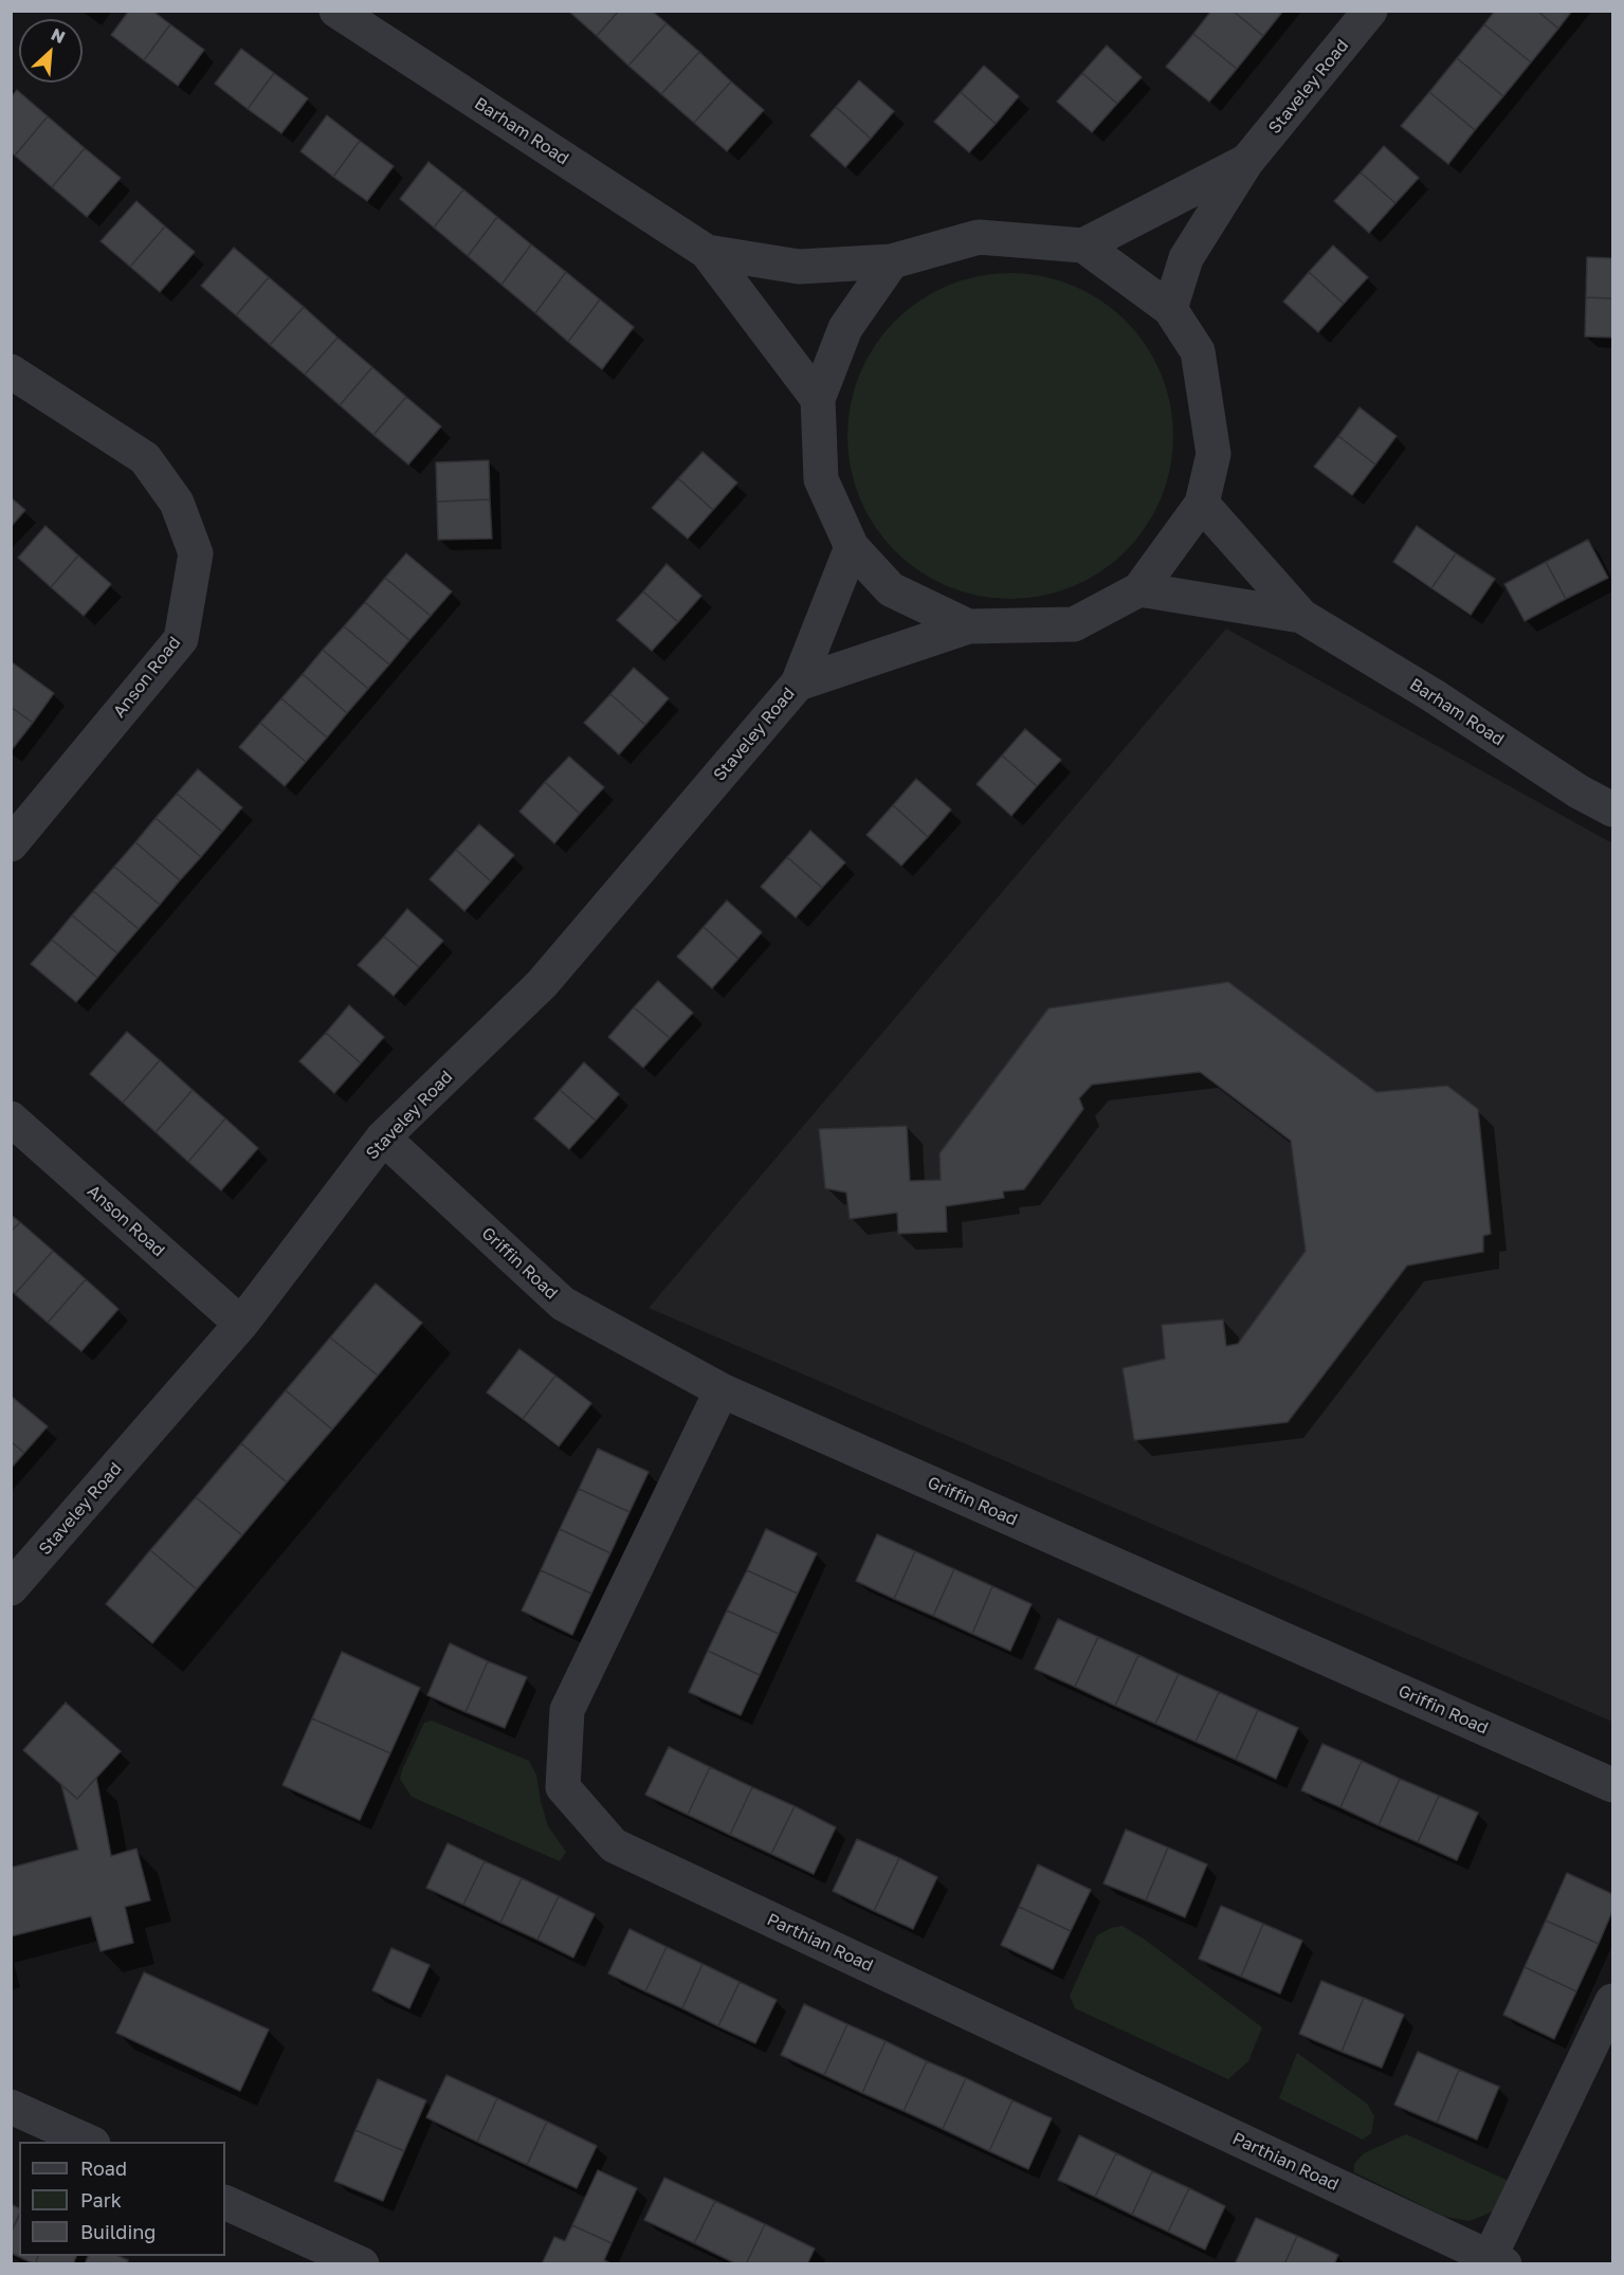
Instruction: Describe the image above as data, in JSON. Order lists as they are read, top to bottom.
{
  "streets": {
    "street": [
      "Staveley Road",
      "Barham Road",
      "Anson Road",
      "Griffin Road",
      "Parthian Road"
    ]
  },
  "crossings": [
    ["Staveley Road", "Barham Road"],
    ["Staveley Road", "Anson Road"],
    ["Staveley Road", "Griffin Road"],
    ["Griffin Road", "Parthian Road"]
  ],
  "legend": ["Road", "Park", "Building"],
  "north": "top right"
}
